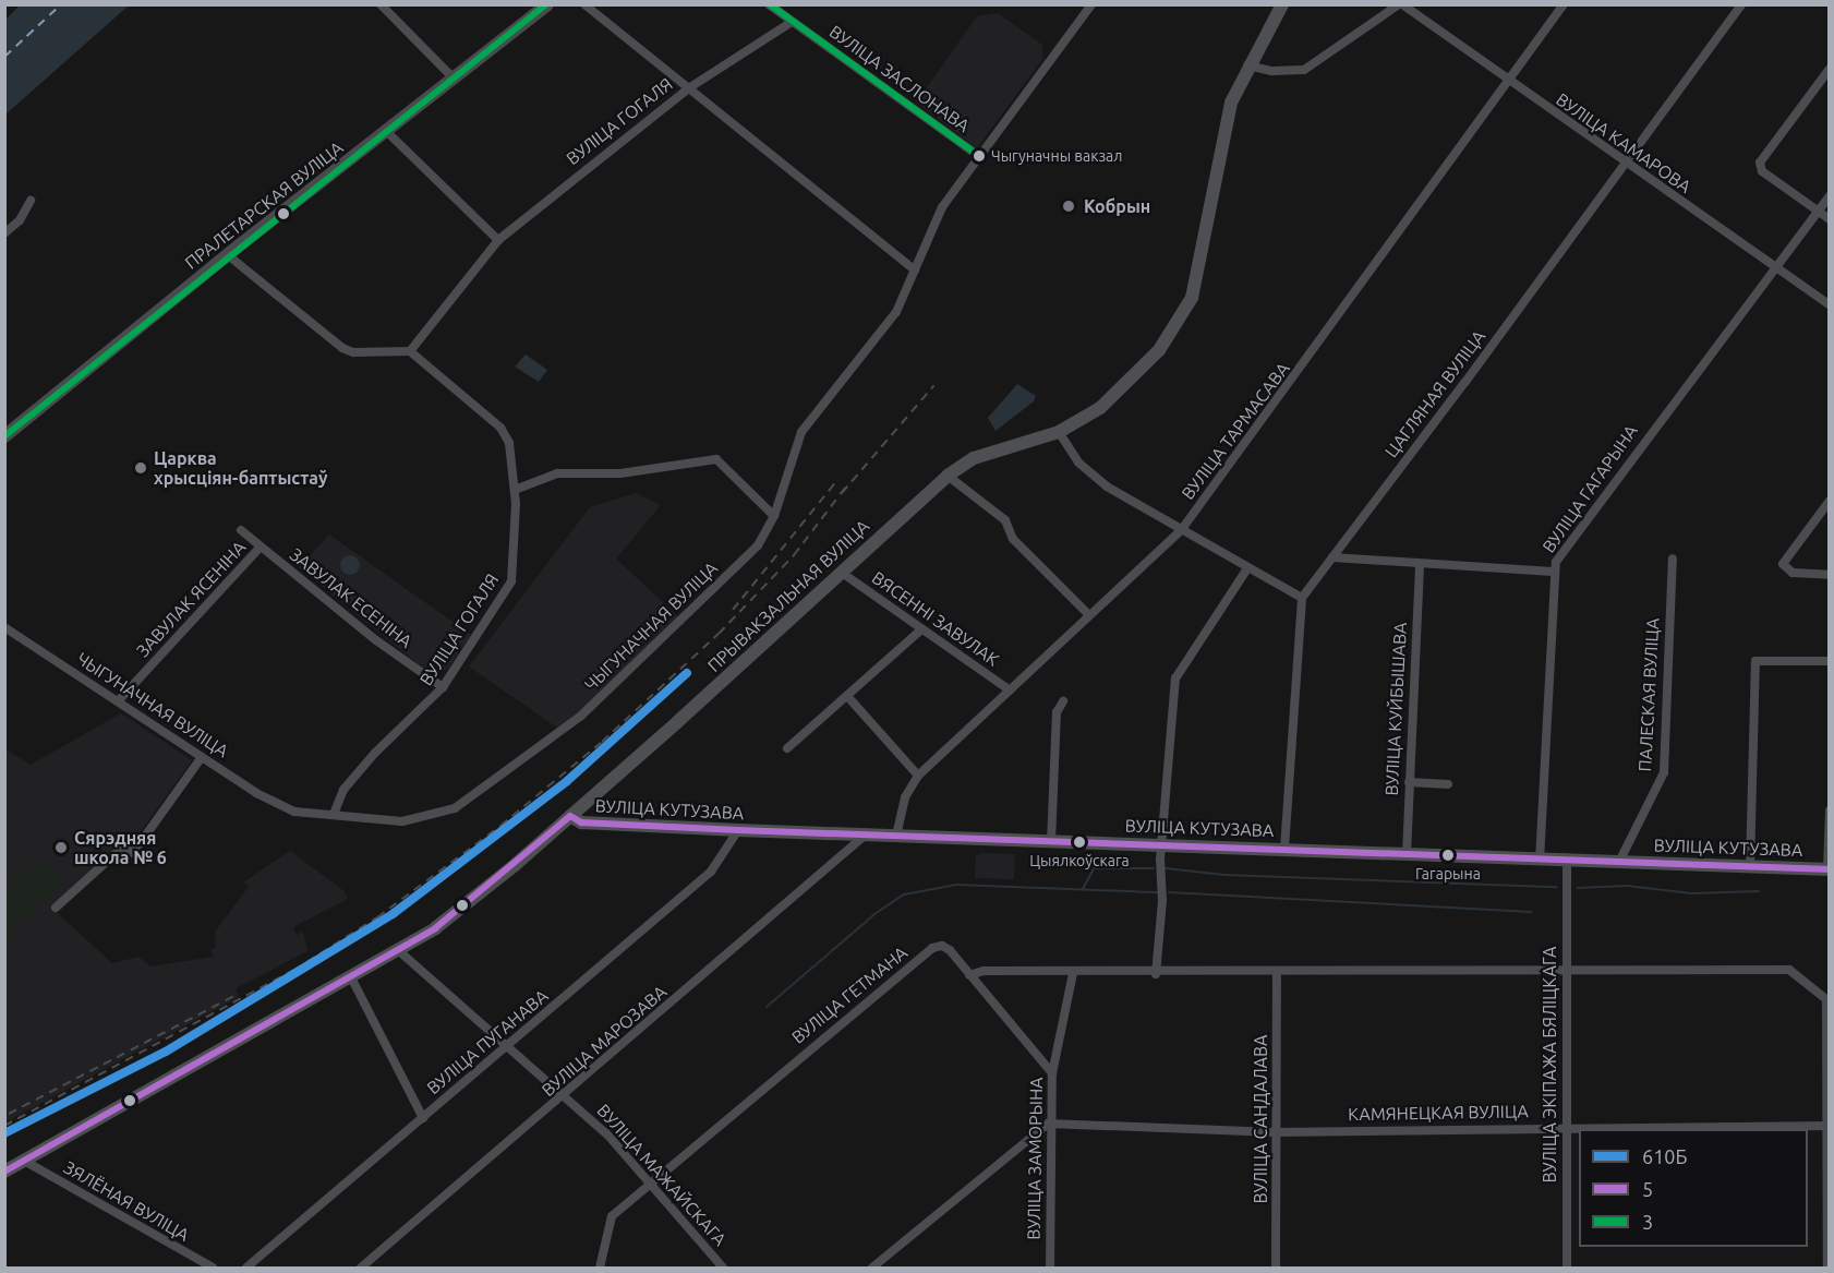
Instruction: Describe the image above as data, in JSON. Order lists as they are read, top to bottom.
{
  "streets": {
    "main road": ["ПРАЛЕТАРСКАЯ ВУЛІЦА", "ПРЫВАКЗАЛЬНАЯ ВУЛІЦА", "ВУЛІЦА КУТУЗАВА"],
    "street": [
      "ВУЛІЦА ЗАСЛОНАВА",
      "ВУЛІЦА ГОГАЛЯ",
      "ВУЛІЦА КАМАРОВА",
      "ЦАГЛЯНАЯ ВУЛІЦА",
      "ВУЛІЦА ТАРМАСАВА",
      "ВУЛІЦА ГАГАРЫНА",
      "ЗАВУЛАК ЕСЕНІНА",
      "ЗАВУЛАК ЯСЕНІНА",
      "ВЯСЕННІ ЗАВУЛАК",
      "ЧЫГУНАЧНАЯ ВУЛІЦА",
      "ПАЛЕСКАЯ ВУЛІЦА",
      "ВУЛІЦА КУЙБЫШАВА",
      "ВУЛІЦА ГЕТМАНА",
      "ВУЛІЦА МАРОЗАВА",
      "ВУЛІЦА ПУГАНАВА",
      "ВУЛІЦА ЭКІПАЖА БЯЛІЦКАГА",
      "КАМЯНЕЦКАЯ ВУЛІЦА",
      "ВУЛІЦА САНДАЛАВА",
      "ВУЛІЦА ЗАМОРЫНА",
      "ВУЛІЦА МАЖАЙСКАГА",
      "ЗЯЛЁНАЯ ВУЛІЦА"
    ]
  },
  "crossings": [
    ["ВУЛІЦА ЗАСЛОНАВА", "ВУЛІЦА ГОГАЛЯ"],
    ["ВУЛІЦА ЗАСЛОНАВА", "ЧЫГУНАЧНАЯ ВУЛІЦА"],
    ["ВУЛІЦА ГОГАЛЯ", "ЗАВУЛАК ЕСЕНІНА"],
    ["ВУЛІЦА ГОГАЛЯ", "ЧЫГУНАЧНАЯ ВУЛІЦА"],
    ["ВУЛІЦА КАМАРОВА", "ЦАГЛЯНАЯ ВУЛІЦА"],
    ["ВУЛІЦА КАМАРОВА", "ВУЛІЦА ТАРМАСАВА"],
    ["ВУЛІЦА КАМАРОВА", "ВУЛІЦА ГАГАРЫНА"],
    ["ВУЛІЦА ТАРМАСАВА", "ВЯСЕННІ ЗАВУЛАК"],
    ["ВУЛІЦА ТАРМАСАВА", "ВУЛІЦА КУТУЗАВА"],
    ["ВУЛІЦА ГАГАРЫНА", "ВУЛІЦА КУТУЗАВА"],
    ["ПРЫВАКЗАЛЬНАЯ ВУЛІЦА", "ВЯСЕННІ ЗАВУЛАК"],
    ["ПРЫВАКЗАЛЬНАЯ ВУЛІЦА", "ВУЛІЦА КУТУЗАВА"],
    ["ПРЫВАКЗАЛЬНАЯ ВУЛІЦА", "ВУЛІЦА МАЖАЙСКАГА"],
    ["ПРЫВАКЗАЛЬНАЯ ВУЛІЦА", "ЗЯЛЁНАЯ ВУЛІЦА"],
    ["ЗАВУЛАК ЕСЕНІНА", "ЗАВУЛАК ЯСЕНІНА"],
    ["ЗАВУЛАК ЯСЕНІНА", "ЧЫГУНАЧНАЯ ВУЛІЦА"],
    ["ПАЛЕСКАЯ ВУЛІЦА", "ВУЛІЦА КУТУЗАВА"],
    ["ВУЛІЦА КУЙБЫШАВА", "ВУЛІЦА КУТУЗАВА"],
    ["ВУЛІЦА КУТУЗАВА", "ВУЛІЦА МАРОЗАВА"],
    ["ВУЛІЦА КУТУЗАВА", "ВУЛІЦА ПУГАНАВА"],
    ["ВУЛІЦА КУТУЗАВА", "ВУЛІЦА ЭКІПАЖА БЯЛІЦКАГА"],
    ["ВУЛІЦА ГЕТМАНА", "ВУЛІЦА ЗАМОРЫНА"],
    ["ВУЛІЦА ГЕТМАНА", "ВУЛІЦА МАЖАЙСКАГА"],
    ["ВУЛІЦА МАРОЗАВА", "ВУЛІЦА МАЖАЙСКАГА"],
    ["ВУЛІЦА ПУГАНАВА", "ВУЛІЦА МАЖАЙСКАГА"],
    ["ВУЛІЦА ЭКІПАЖА БЯЛІЦКАГА", "КАМЯНЕЦКАЯ ВУЛІЦА"],
    ["КАМЯНЕЦКАЯ ВУЛІЦА", "ВУЛІЦА САНДАЛАВА"],
    ["КАМЯНЕЦКАЯ ВУЛІЦА", "ВУЛІЦА ЗАМОРЫНА"]
  ],
  "places": [
    "Чыгуначны вакзал",
    "Кобрын",
    "Царква хрысціян-баптыстаў",
    "Цыялкоўскага",
    "Сярэдняя школа № 6",
    "Гагарына"
  ],
  "lines": ["transit line 3", "transit line 610Б", "transit line 5"],
  "legend": ["610Б", "5", "3"]
}
